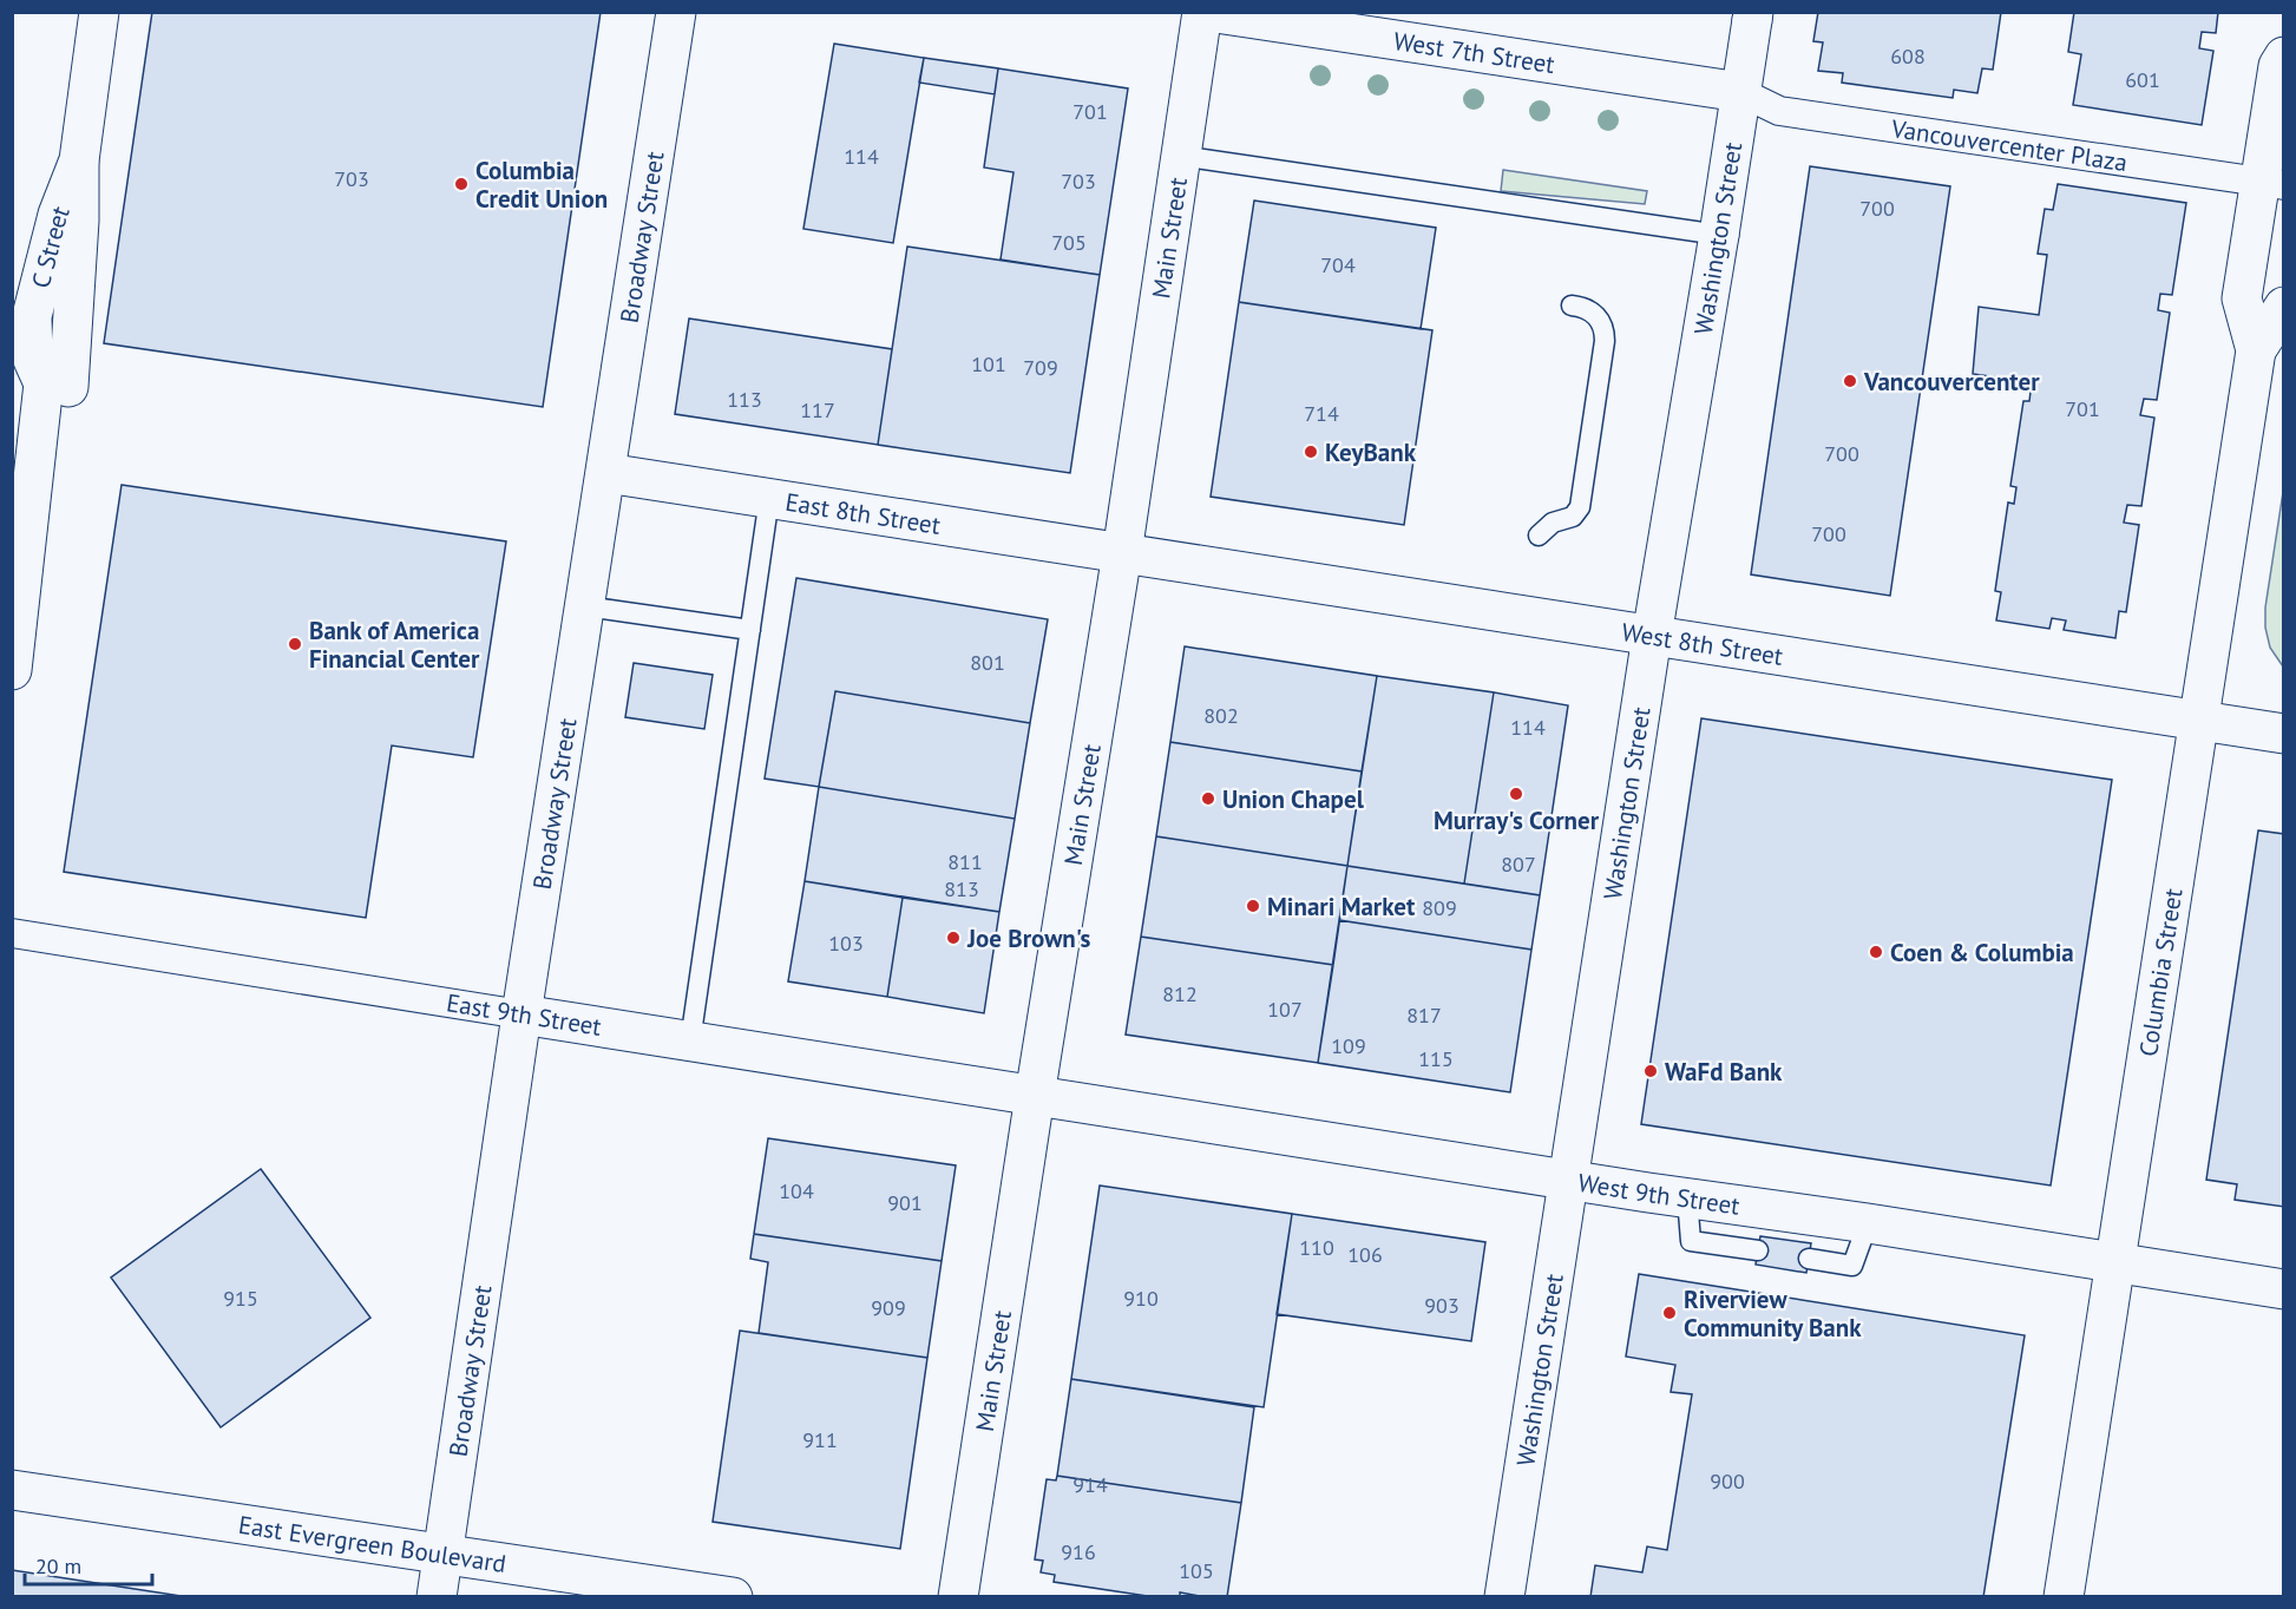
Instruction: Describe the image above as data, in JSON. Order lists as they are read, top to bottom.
{
  "streets": {
    "street": [
      "West 7th Street",
      "Vancouvercenter Plaza",
      "Broadway Street",
      "Main Street",
      "Washington Street",
      "C Street",
      "East 8th Street",
      "West 8th Street",
      "Columbia Street",
      "East 9th Street",
      "West 9th Street",
      "East Evergreen Boulevard"
    ]
  },
  "crossings": [
    ["West 7th Street", "Vancouvercenter Plaza"],
    ["West 7th Street", "Washington Street"],
    ["Vancouvercenter Plaza", "Washington Street"],
    ["Vancouvercenter Plaza", "Columbia Street"],
    ["Broadway Street", "East 8th Street"],
    ["Broadway Street", "East 9th Street"],
    ["Broadway Street", "East Evergreen Boulevard"],
    ["Main Street", "East 8th Street"],
    ["Main Street", "West 8th Street"],
    ["Main Street", "East 9th Street"],
    ["Main Street", "West 9th Street"],
    ["Washington Street", "West 8th Street"],
    ["Washington Street", "West 9th Street"],
    ["East 8th Street", "West 8th Street"],
    ["West 8th Street", "Columbia Street"],
    ["Columbia Street", "West 9th Street"],
    ["East 9th Street", "West 9th Street"]
  ],
  "places": [
    "Columbia Credit Union",
    "Vancouvercenter",
    "KeyBank",
    "Bank of America Financial Center",
    "Murray's Corner",
    "Union Chapel",
    "Minari Market",
    "Joe Brown's",
    "Coen & Columbia",
    "WaFd Bank",
    "Riverview Community Bank"
  ],
  "house_numbers": [
    "608",
    "601",
    "701",
    "114",
    "703",
    "703",
    "700",
    "705",
    "704",
    "101",
    "709",
    "113",
    "701",
    "117",
    "714",
    "700",
    "700",
    "801",
    "802",
    "114",
    "811",
    "807",
    "813",
    "809",
    "103",
    "812",
    "107",
    "817",
    "109",
    "115",
    "104",
    "901",
    "110",
    "106",
    "915",
    "910",
    "903",
    "909",
    "911",
    "900",
    "914",
    "916",
    "105"
  ],
  "scale_bar": "20 m"
}
